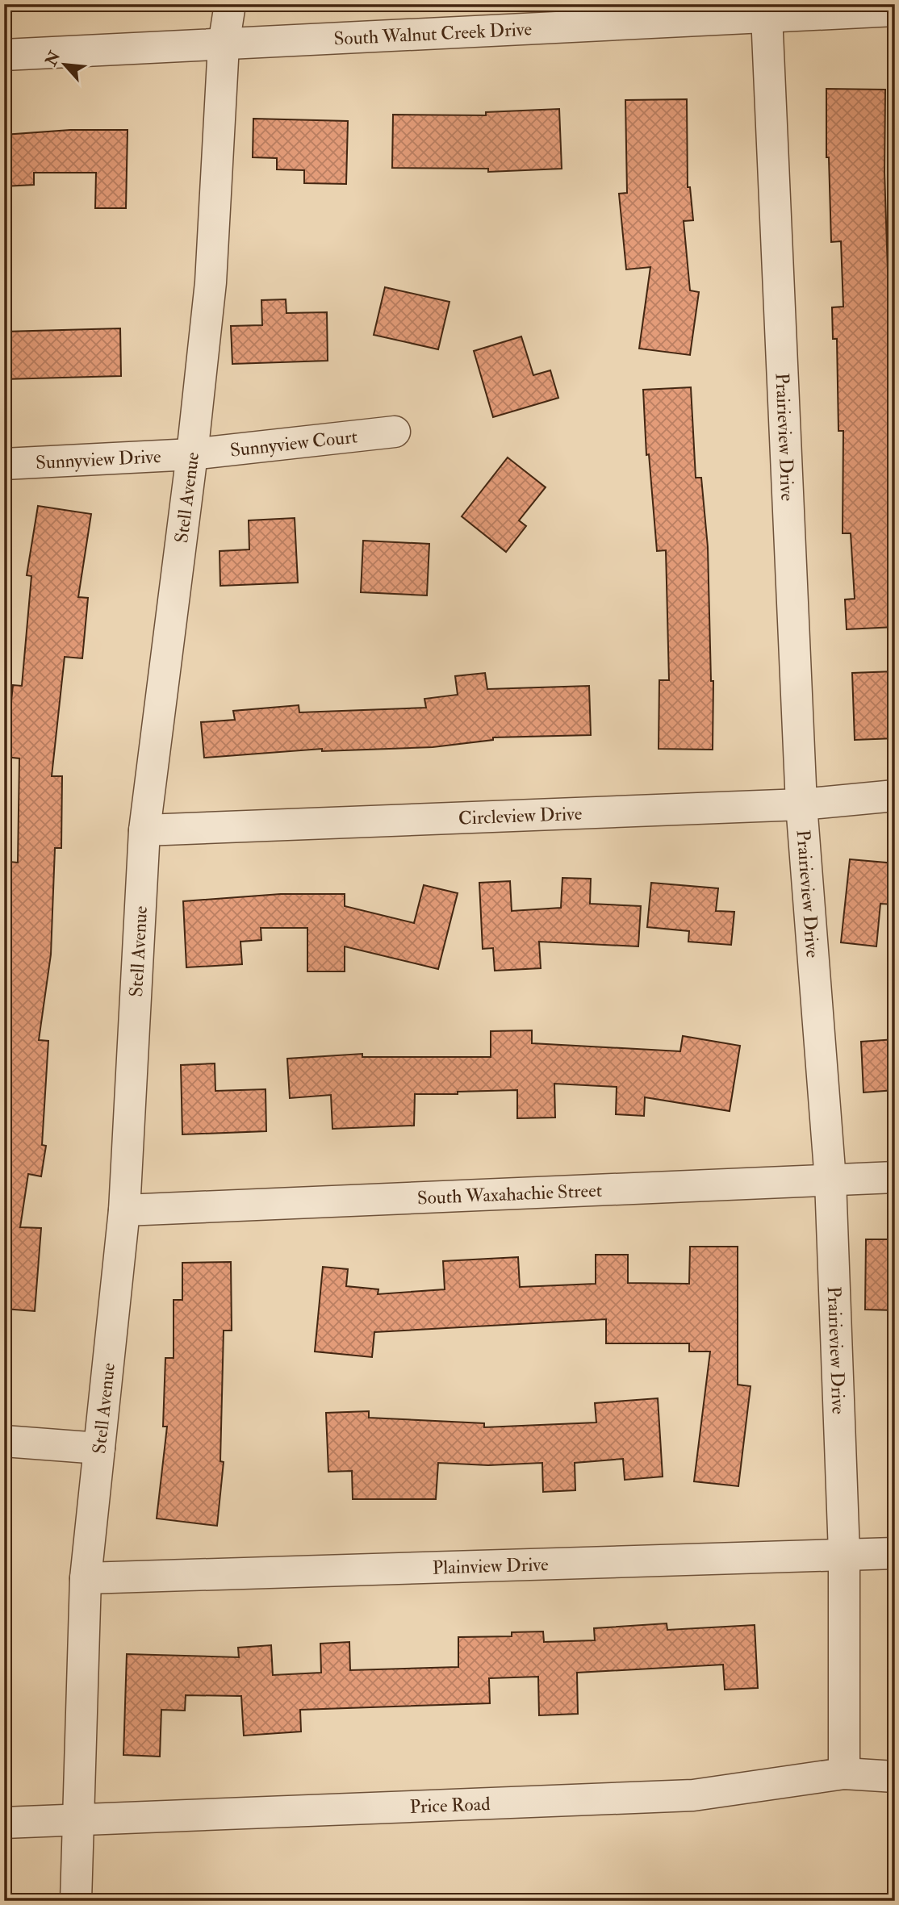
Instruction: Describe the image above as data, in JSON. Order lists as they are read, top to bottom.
{
  "streets": {
    "street": [
      "South Walnut Creek Drive",
      "Prairieview Drive",
      "Sunnyview Court",
      "Sunnyview Drive",
      "Stell Avenue",
      "Circleview Drive",
      "South Waxahachie Street",
      "Plainview Drive",
      "Price Road"
    ]
  },
  "crossings": [
    ["South Walnut Creek Drive", "Prairieview Drive"],
    ["South Walnut Creek Drive", "Stell Avenue"],
    ["Prairieview Drive", "Circleview Drive"],
    ["Prairieview Drive", "South Waxahachie Street"],
    ["Prairieview Drive", "Plainview Drive"],
    ["Prairieview Drive", "Price Road"],
    ["Sunnyview Court", "Sunnyview Drive"],
    ["Sunnyview Court", "Stell Avenue"],
    ["Sunnyview Drive", "Stell Avenue"],
    ["Stell Avenue", "Circleview Drive"],
    ["Stell Avenue", "South Waxahachie Street"],
    ["Stell Avenue", "Plainview Drive"],
    ["Stell Avenue", "Price Road"]
  ],
  "north": "top left"
}
